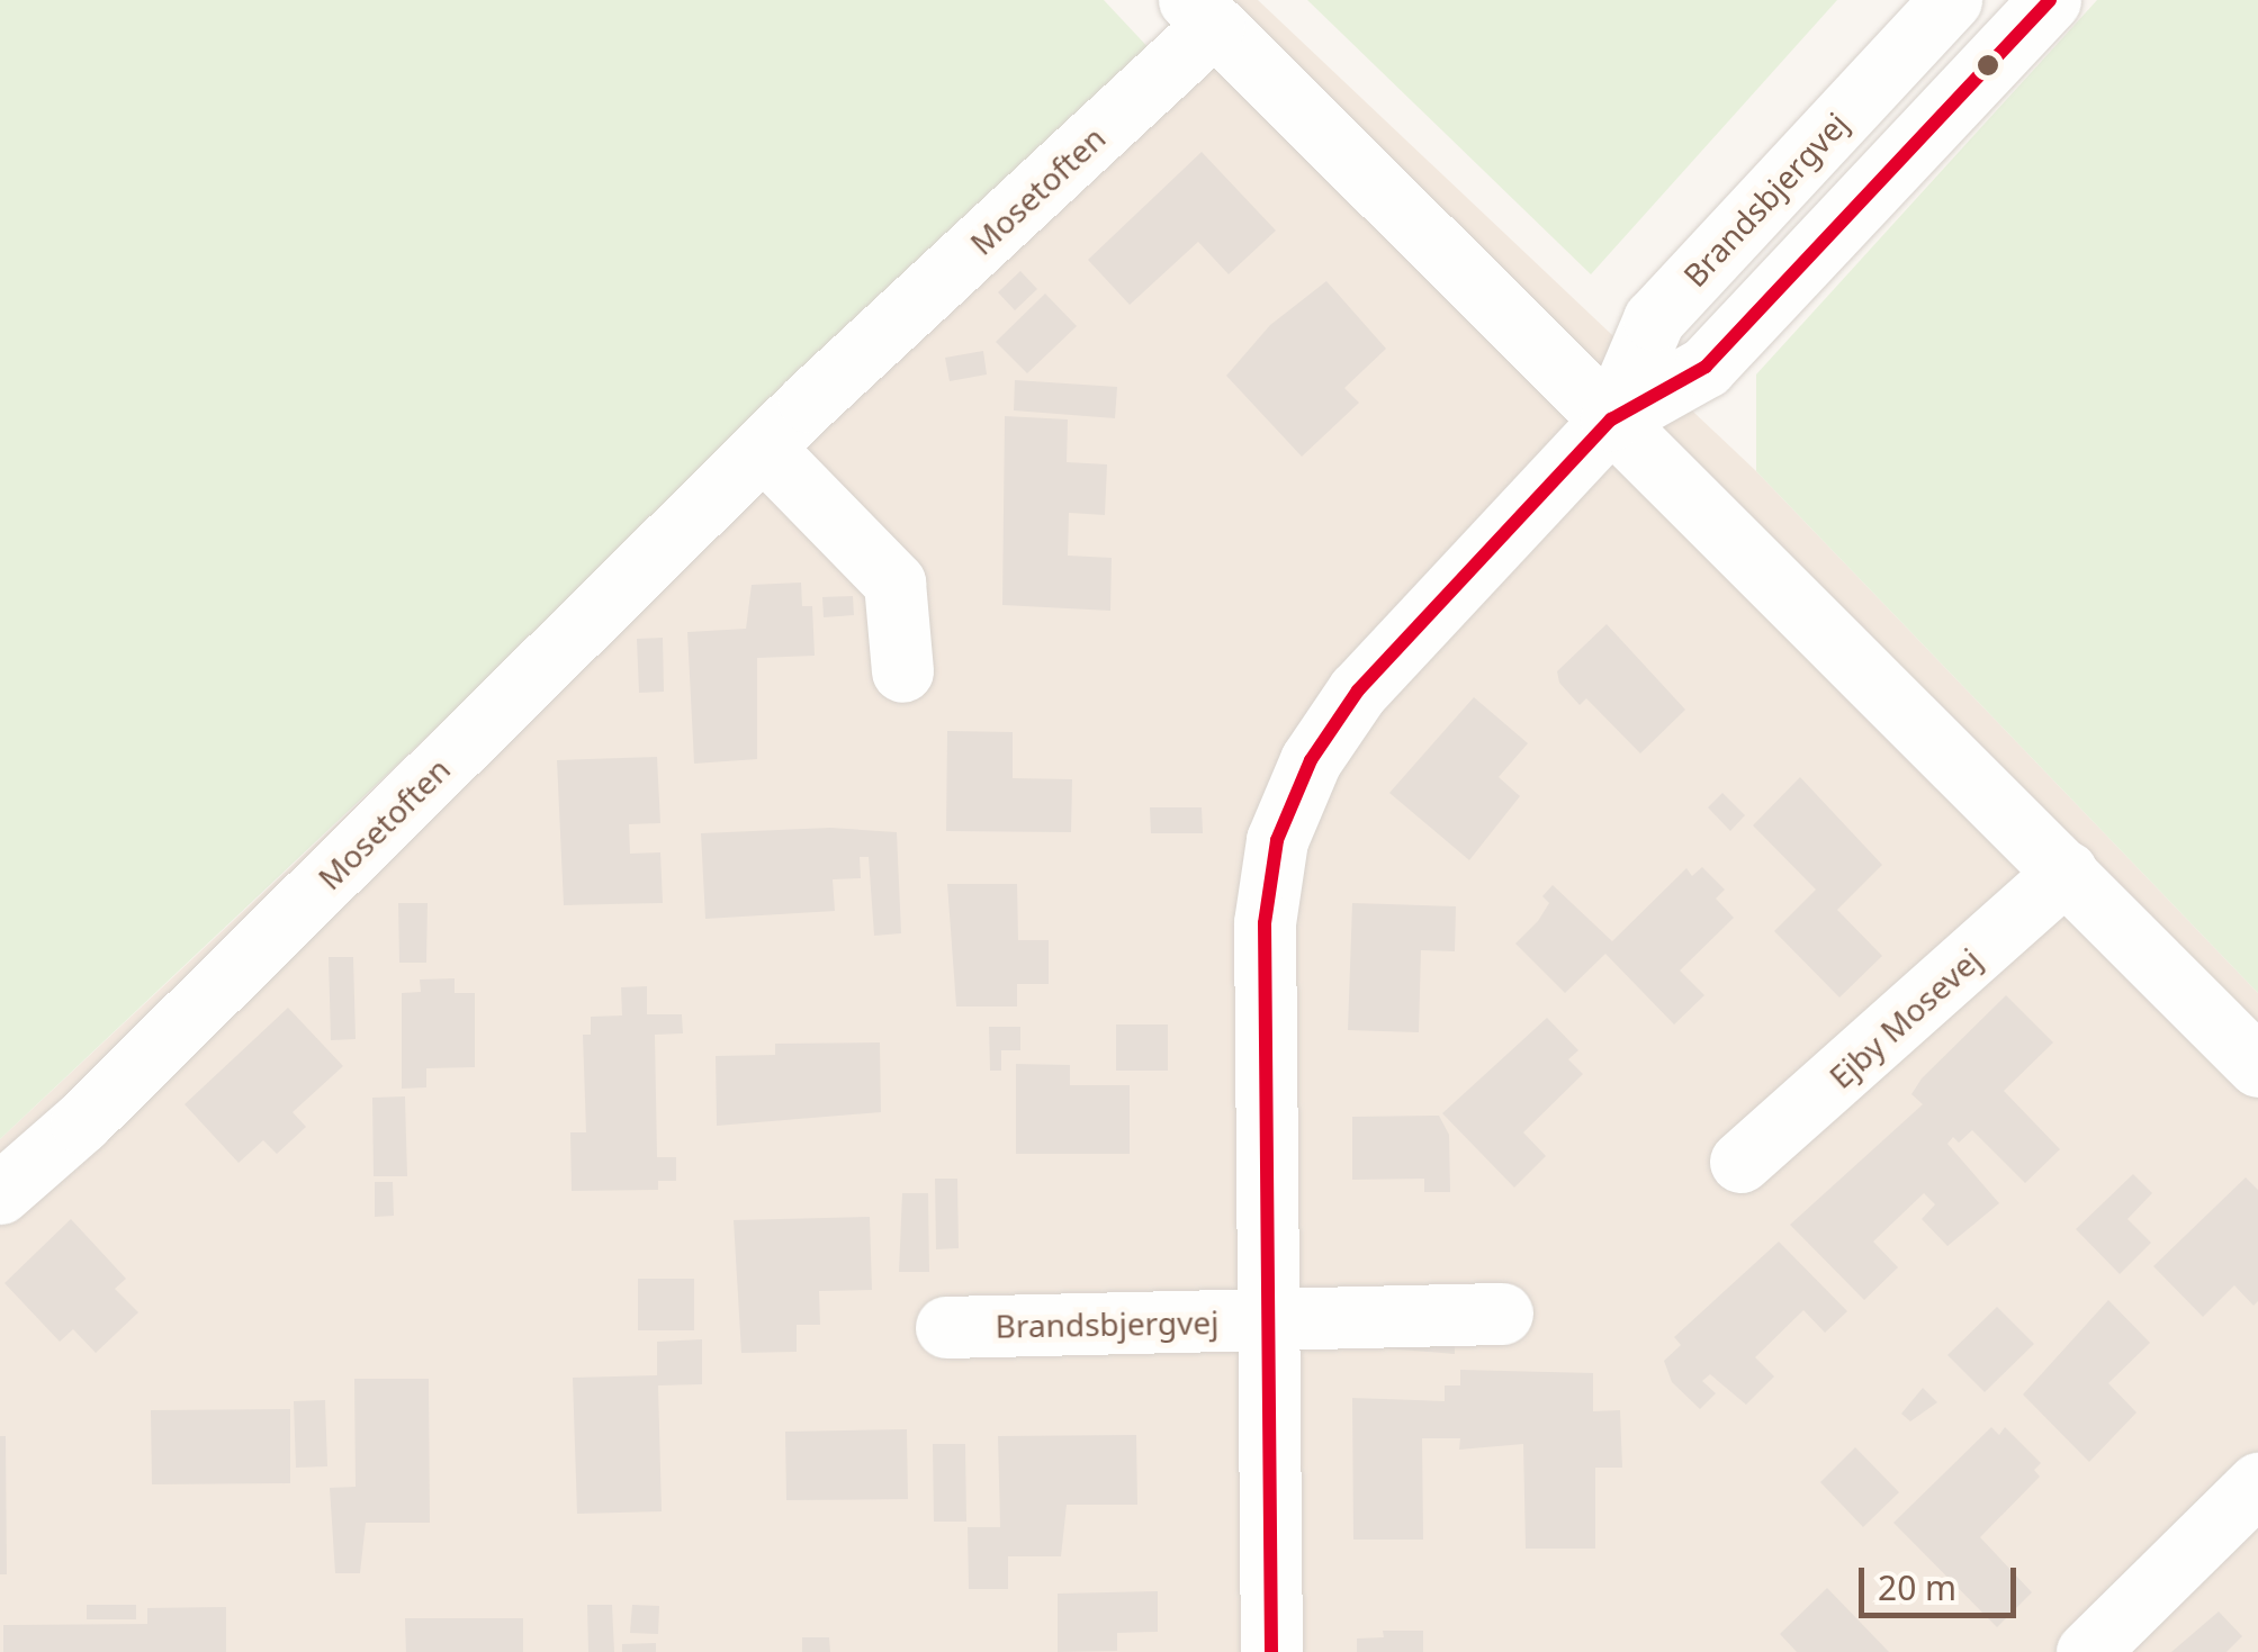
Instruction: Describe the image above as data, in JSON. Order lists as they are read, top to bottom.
{
  "streets": {
    "street": ["Mosetoften", "Brandsbjergvej", "Ejby Mosevej"]
  },
  "scale_bar": "20 m"
}
